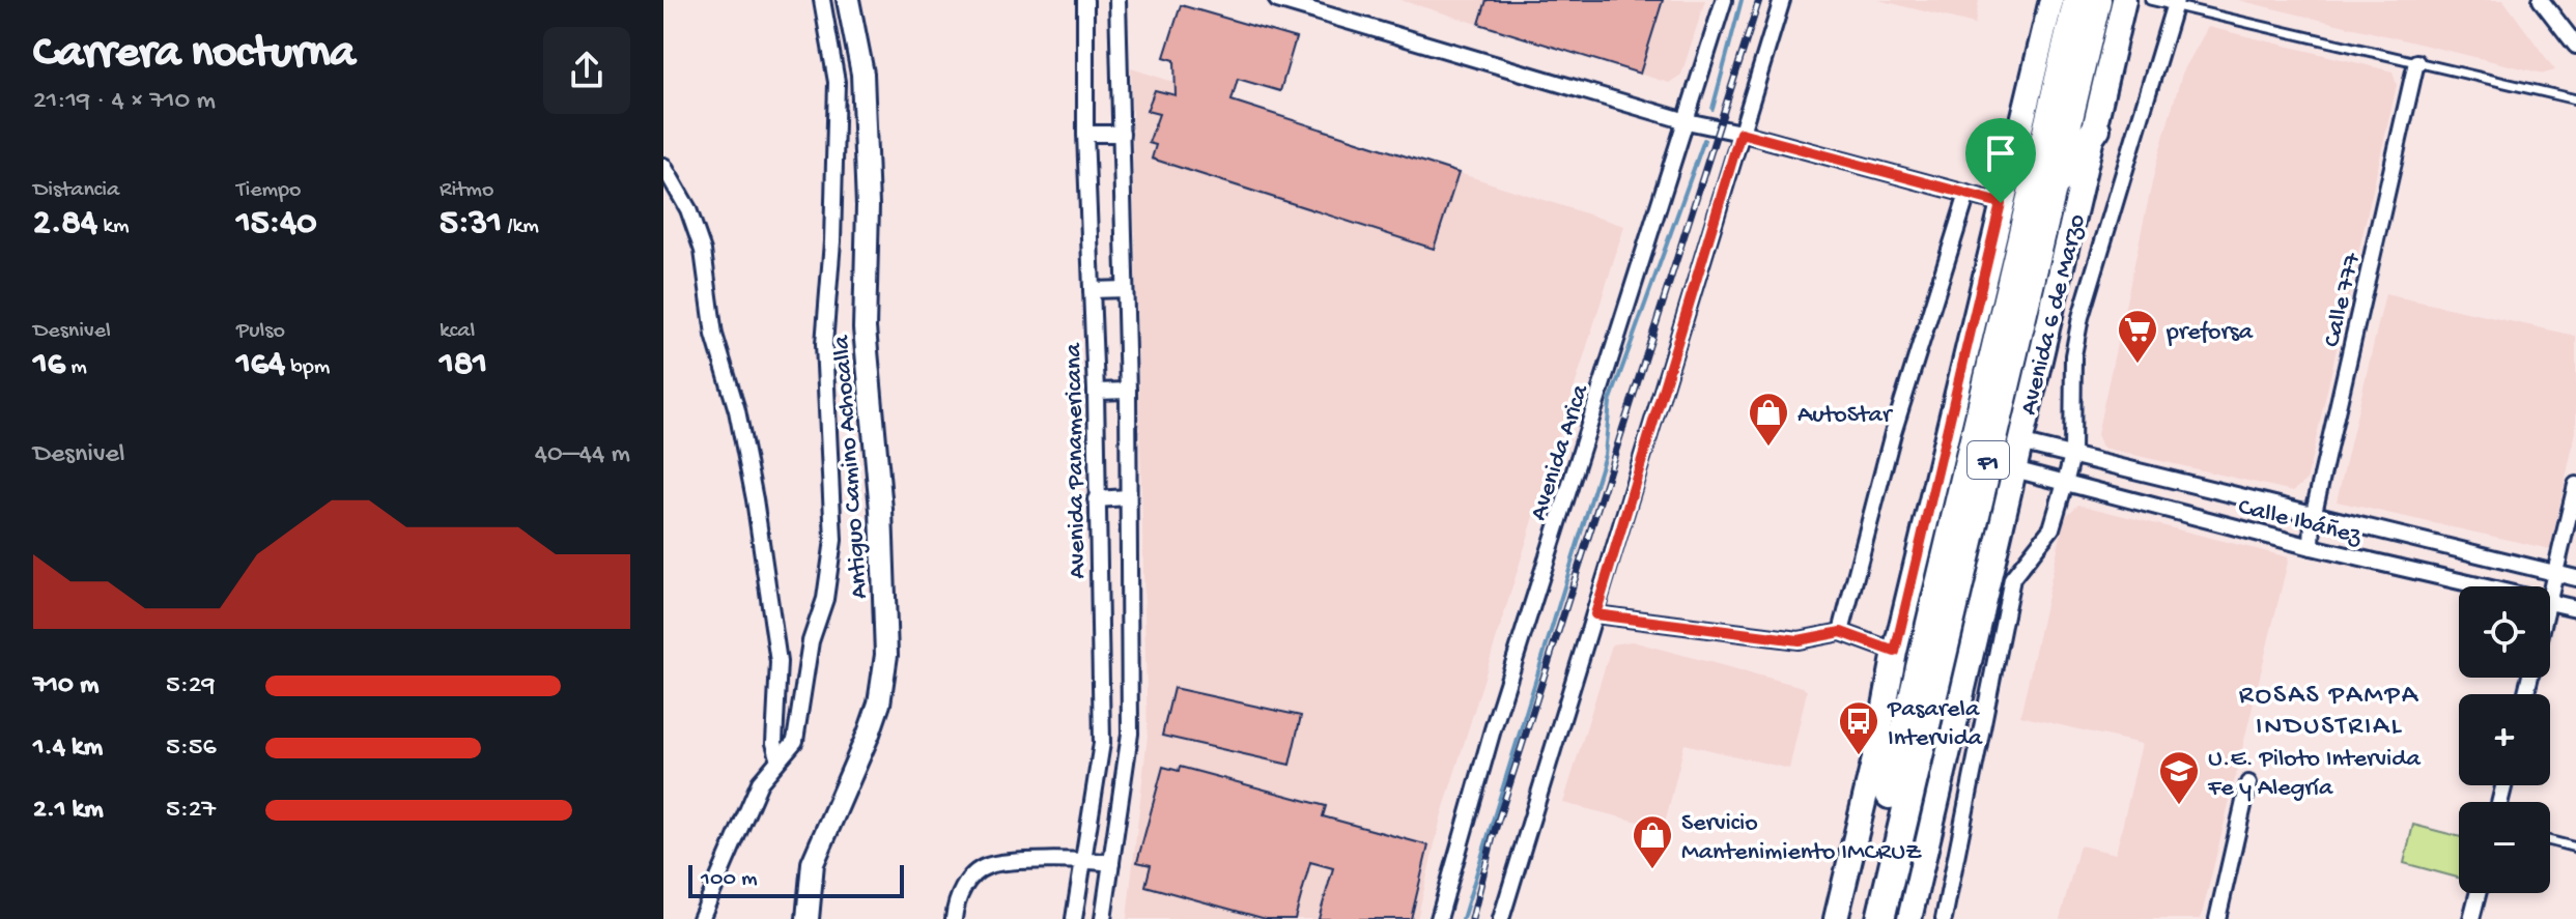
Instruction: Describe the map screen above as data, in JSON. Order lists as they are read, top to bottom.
{
  "streets": {
    "highway": ["Avenida 6 de Marzo", "F1"],
    "main road": ["Antiguo Camino Achocalla"],
    "street": [
      "Calle 777",
      "Avenida Arica",
      "Avenida Panamericana",
      "Calle Ibáñez"
    ]
  },
  "crossings": [
    ["Calle 777", "Calle Ibáñez"],
    ["Avenida 6 de Marzo", "Calle Ibáñez"]
  ],
  "districts": ["ROSAS PAMPA INDUSTRIAL"],
  "places": {
    "supermarket": ["preforsa"],
    "shop": ["AutoStar", "Servicio Mantenimiento IMCRUZ"],
    "bus stop": ["Pasarela Intervida"],
    "school or university": ["U.E. Piloto Intervida Fe y Alegría"]
  },
  "scale_bar": "100 m",
  "page": {
    "heading": ["Carrera nocturna", "21:19 · 4 × 710 m"],
    "stats": [
      ["Distancia", "2.84 km"],
      ["Tiempo", "15:40"],
      ["Ritmo", "5:31 /km"],
      ["Desnivel", "16 m"],
      ["Pulso", "164 bpm"],
      ["kcal", "181"]
    ],
    "chart": ["Desnivel", "40–44 m"],
    "map_buttons": ["+", "−"],
    "list": [
      {
        "name": "710 m",
        "note": "5:29"
      },
      {
        "name": "1.4 km",
        "note": "5:56"
      },
      {
        "name": "2.1 km",
        "note": "5:27"
      }
    ],
    "scale": "100 m"
  }
}
